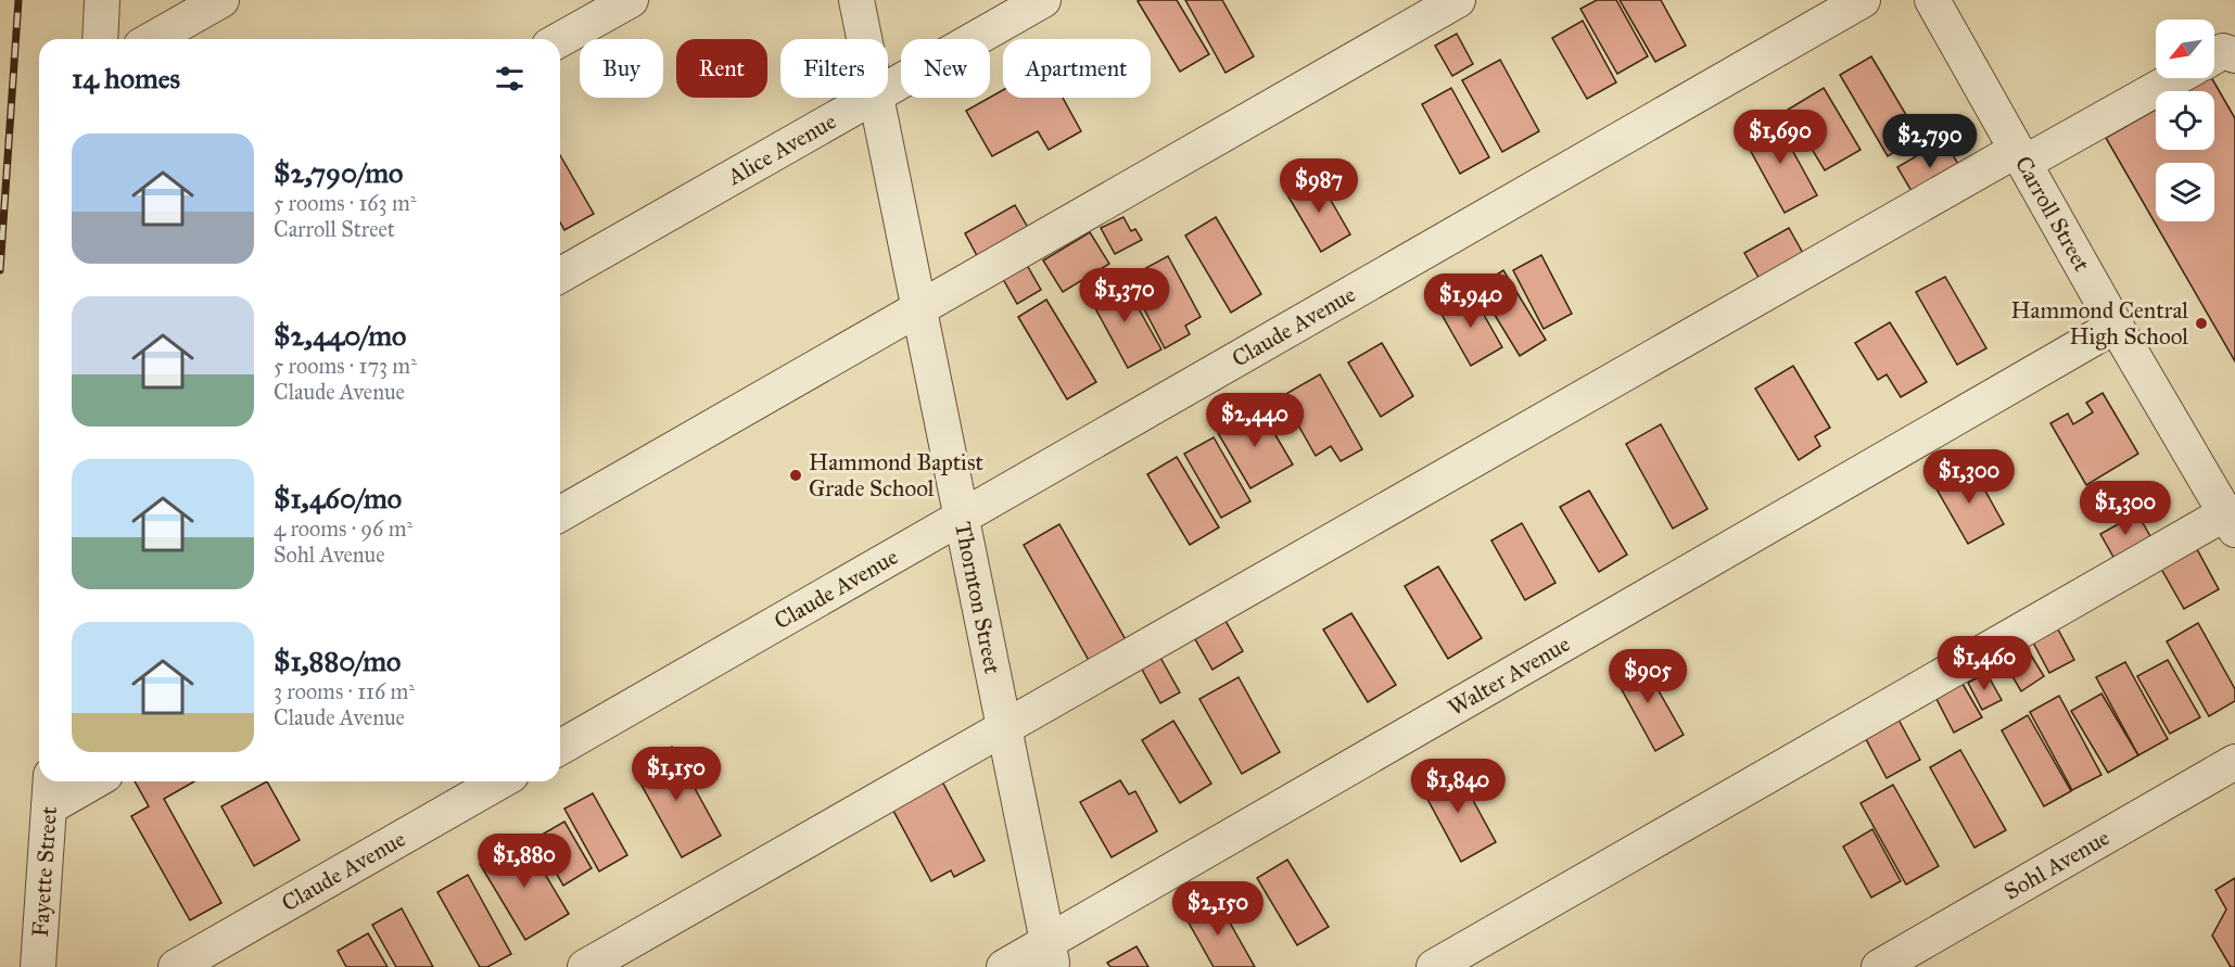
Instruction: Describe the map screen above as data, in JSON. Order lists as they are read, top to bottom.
{
  "streets": {
    "street": [
      "Alice Avenue",
      "Carroll Street",
      "Claude Avenue",
      "Thornton Street",
      "Walter Avenue",
      "Sohl Avenue",
      "Fayette Street"
    ]
  },
  "crossings": [
    ["Carroll Street", "Walter Avenue"],
    ["Claude Avenue", "Thornton Street"],
    ["Thornton Street", "Walter Avenue"]
  ],
  "places": ["Hammond Central High School", "Hammond Baptist Grade School"],
  "north": "bottom left",
  "page": {
    "chip": [
      "Buy",
      "Rent",
      "Filters",
      "New",
      "Apartment"
    ],
    "heading": "14 homes",
    "price": [
      "$1,690",
      "$2,790",
      "$987",
      "$1,370",
      "$1,940",
      "$2,440",
      "$1,300",
      "$1,300",
      "$1,460",
      "$905",
      "$1,150",
      "$1,840",
      "$1,880",
      "$2,150"
    ],
    "list": [
      {
        "name": "$2,790/mo",
        "note": "5 rooms · 163 m² · Carroll Street"
      },
      {
        "name": "$2,440/mo",
        "note": "5 rooms · 173 m² · Claude Avenue"
      },
      {
        "name": "$1,460/mo",
        "note": "4 rooms · 96 m² · Sohl Avenue"
      },
      {
        "name": "$1,880/mo",
        "note": "3 rooms · 116 m² · Claude Avenue"
      }
    ]
  }
}
